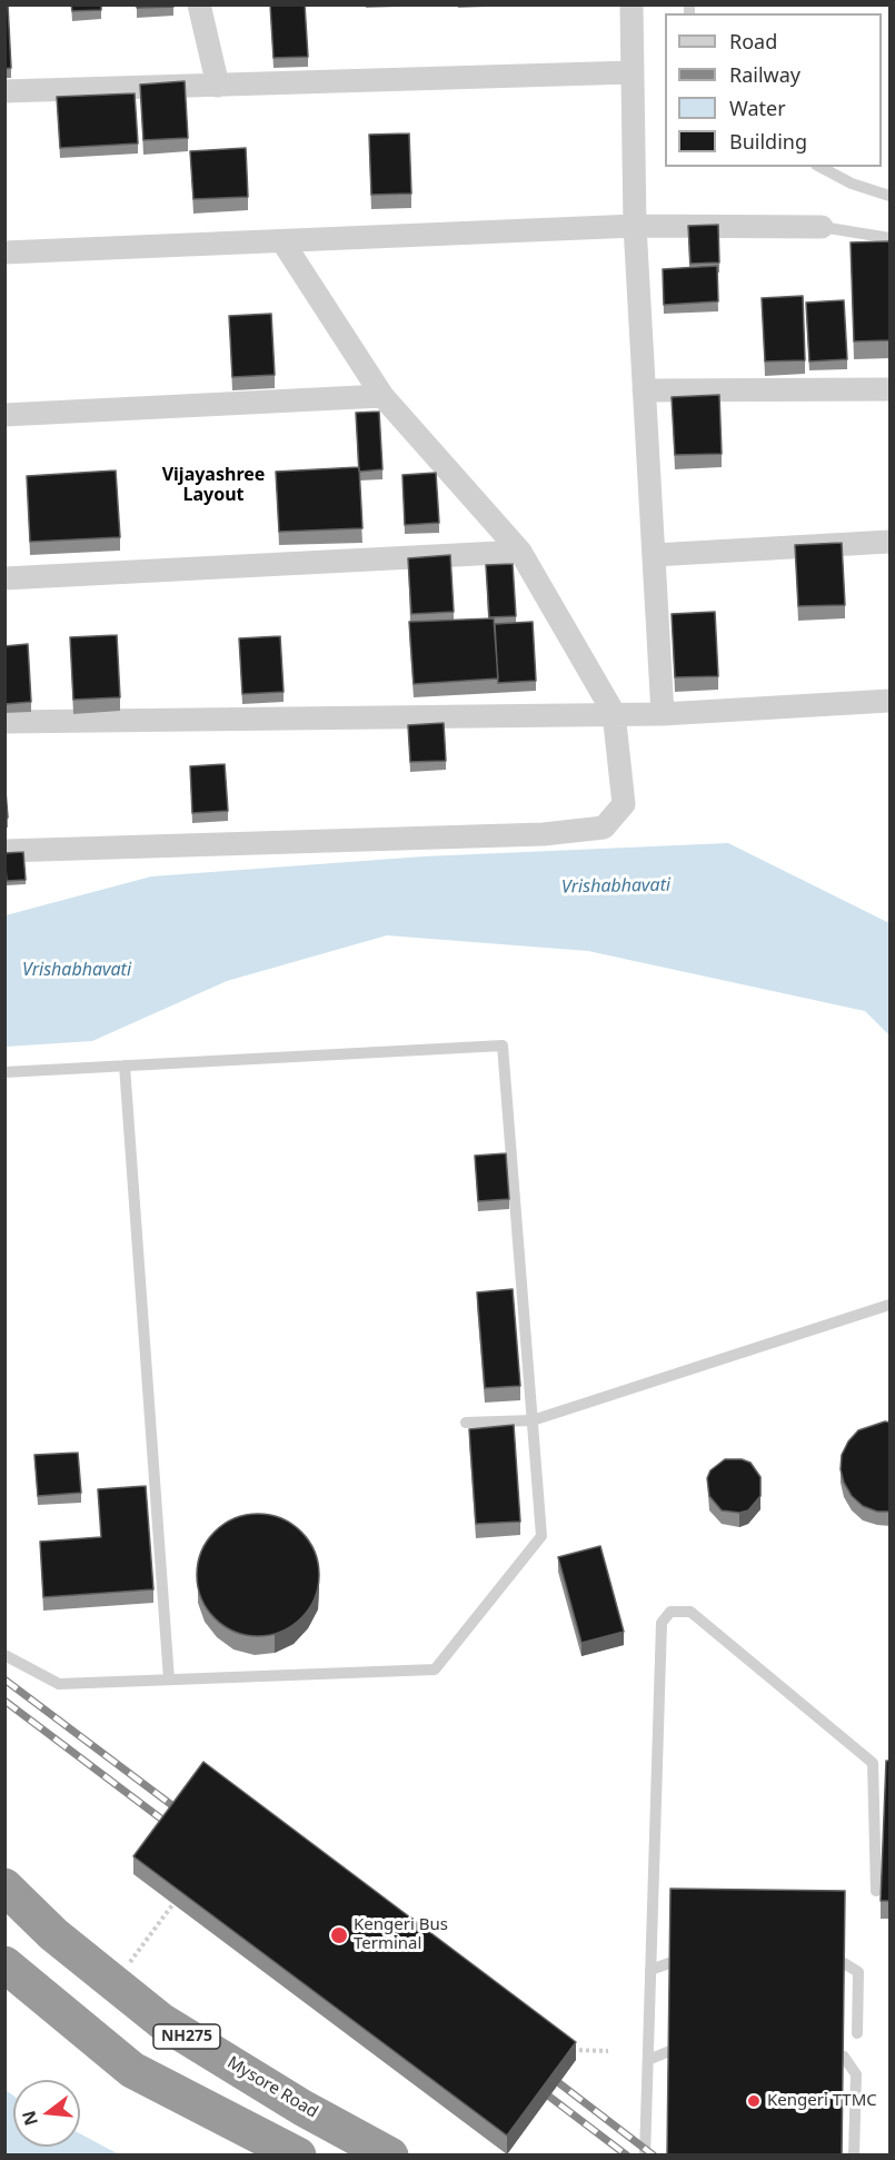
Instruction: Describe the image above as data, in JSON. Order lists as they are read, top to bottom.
{
  "streets": {
    "highway": ["NH275", "Mysore Road"]
  },
  "districts": ["Vijayashree Layout"],
  "water": ["Vrishabhavati"],
  "places": ["Kengeri Bus Terminal", "Kengeri TTMC"],
  "legend": [
    "Road",
    "Railway",
    "Water",
    "Building"
  ],
  "north": "left"
}
